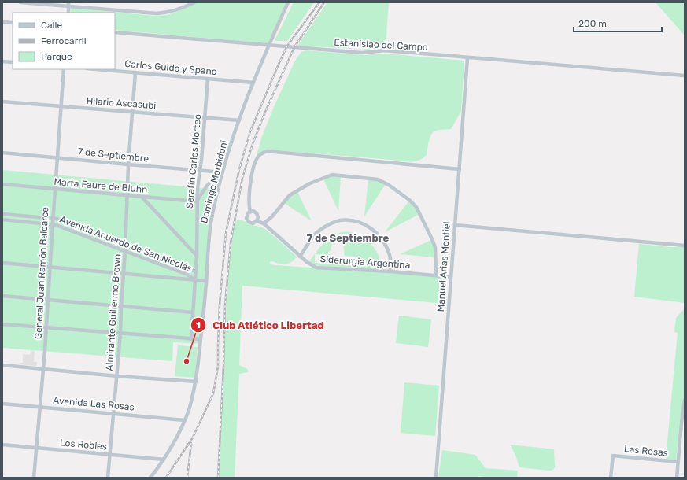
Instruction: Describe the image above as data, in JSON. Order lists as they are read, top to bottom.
{
  "streets": {
    "street": [
      "Estanislao del Campo",
      "Carlos Guido y Spano",
      "Hilario Ascasubi",
      "7 de Septiembre",
      "Serafín Carlos Morteo",
      "Domingo Morbidoni",
      "Marta Faure de Bluhn",
      "Avenida Acuerdo de San Nicolás",
      "Siderurgia Argentina",
      "Manuel Arias Montiel",
      "General Juan Ramón Balcarce",
      "Almirante Guillermo Brown",
      "Avenida Las Rosas",
      "Los Robles",
      "Las Rosas"
    ]
  },
  "crossings": [
    ["Estanislao del Campo", "Domingo Morbidoni"],
    ["Estanislao del Campo", "Manuel Arias Montiel"],
    ["Carlos Guido y Spano", "Serafín Carlos Morteo"],
    ["Carlos Guido y Spano", "Domingo Morbidoni"],
    ["Carlos Guido y Spano", "Almirante Guillermo Brown"],
    ["Hilario Ascasubi", "Serafín Carlos Morteo"],
    ["Hilario Ascasubi", "Domingo Morbidoni"],
    ["Hilario Ascasubi", "General Juan Ramón Balcarce"],
    ["Hilario Ascasubi", "Almirante Guillermo Brown"],
    ["7 de Septiembre", "Serafín Carlos Morteo"],
    ["7 de Septiembre", "Domingo Morbidoni"],
    ["7 de Septiembre", "General Juan Ramón Balcarce"],
    ["7 de Septiembre", "Almirante Guillermo Brown"],
    ["Serafín Carlos Morteo", "Marta Faure de Bluhn"],
    ["Serafín Carlos Morteo", "Avenida Acuerdo de San Nicolás"],
    ["Domingo Morbidoni", "Avenida Acuerdo de San Nicolás"],
    ["Domingo Morbidoni", "Avenida Las Rosas"],
    ["Domingo Morbidoni", "Los Robles"],
    ["Marta Faure de Bluhn", "General Juan Ramón Balcarce"],
    ["Marta Faure de Bluhn", "Almirante Guillermo Brown"],
    ["Avenida Acuerdo de San Nicolás", "General Juan Ramón Balcarce"],
    ["Avenida Acuerdo de San Nicolás", "Almirante Guillermo Brown"],
    ["Siderurgia Argentina", "Manuel Arias Montiel"],
    ["General Juan Ramón Balcarce", "Avenida Las Rosas"],
    ["General Juan Ramón Balcarce", "Los Robles"],
    ["Almirante Guillermo Brown", "Avenida Las Rosas"],
    ["Almirante Guillermo Brown", "Los Robles"]
  ],
  "districts": ["7 de Septiembre"],
  "places": ["Club Atlético Libertad"],
  "legend": ["Calle", "Ferrocarril", "Parque"],
  "scale_bar": "200 m"
}
